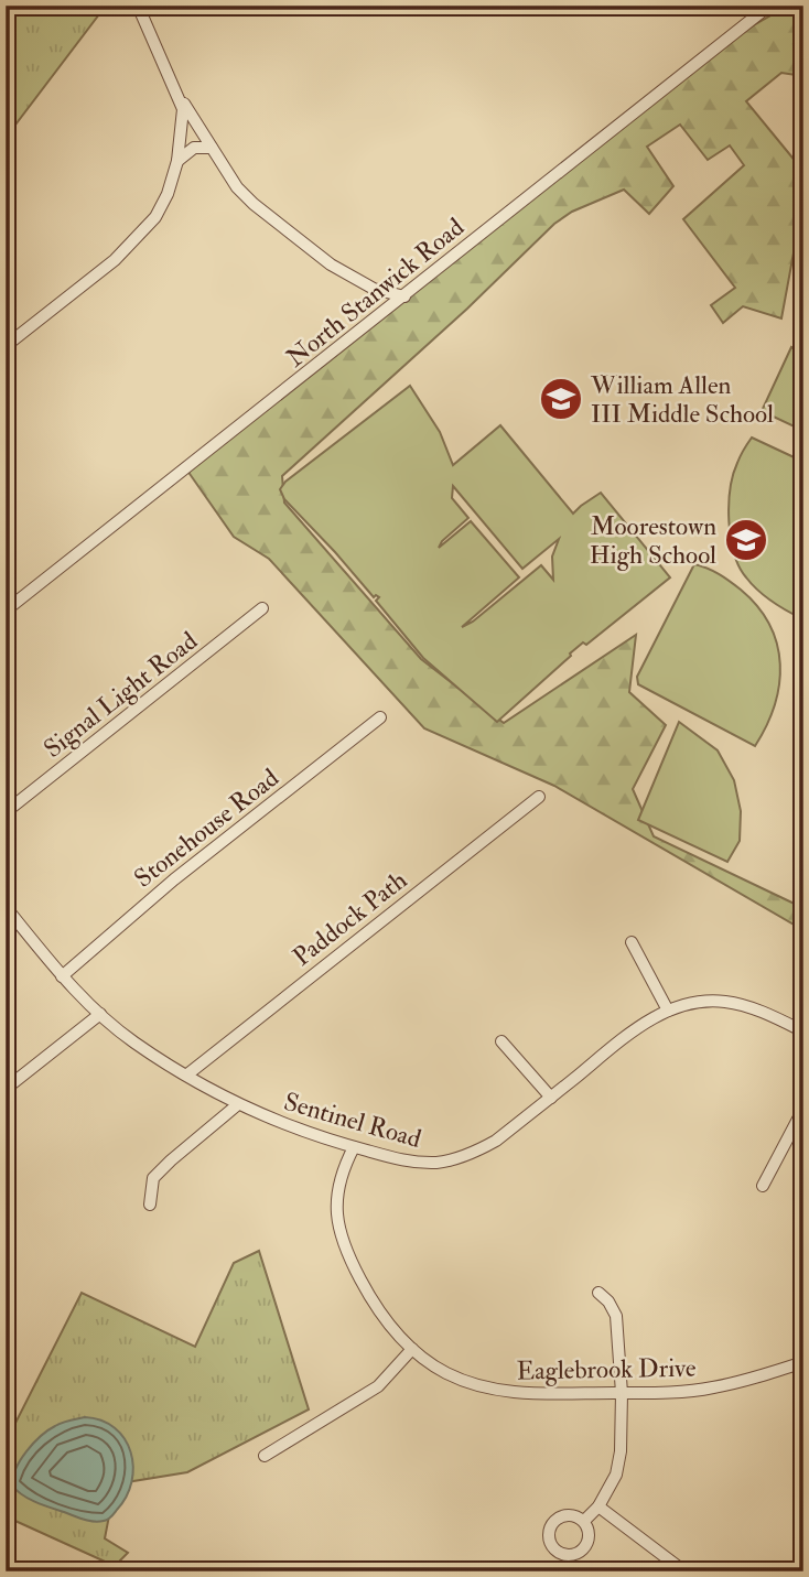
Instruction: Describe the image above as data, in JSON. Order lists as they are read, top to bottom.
{
  "streets": {
    "street": [
      "North Stanwick Road",
      "Signal Light Road",
      "Stonehouse Road",
      "Paddock Path",
      "Sentinel Road",
      "Eaglebrook Drive"
    ]
  },
  "crossings": [
    ["Stonehouse Road", "Sentinel Road"],
    ["Paddock Path", "Sentinel Road"],
    ["Sentinel Road", "Eaglebrook Drive"]
  ],
  "places": {
    "school or university": ["William Allen III Middle School", "Moorestown High School"]
  }
}
